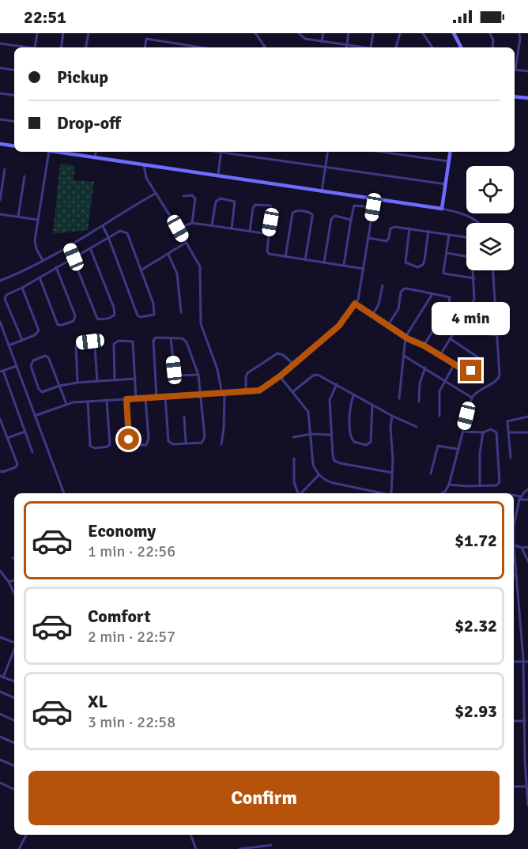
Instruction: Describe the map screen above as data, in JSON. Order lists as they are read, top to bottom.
{
  "page": {
    "status": "22:51",
    "banner": ["Pickup", "Drop-off"],
    "bubble": "4 min",
    "list": [
      {
        "name": "Economy",
        "note": "1 min · 22:56",
        "value": "$1.72"
      },
      {
        "name": "Comfort",
        "note": "2 min · 22:57",
        "value": "$2.32"
      },
      {
        "name": "XL",
        "note": "3 min · 22:58",
        "value": "$2.93"
      }
    ],
    "buttons": "Confirm"
  }
}
